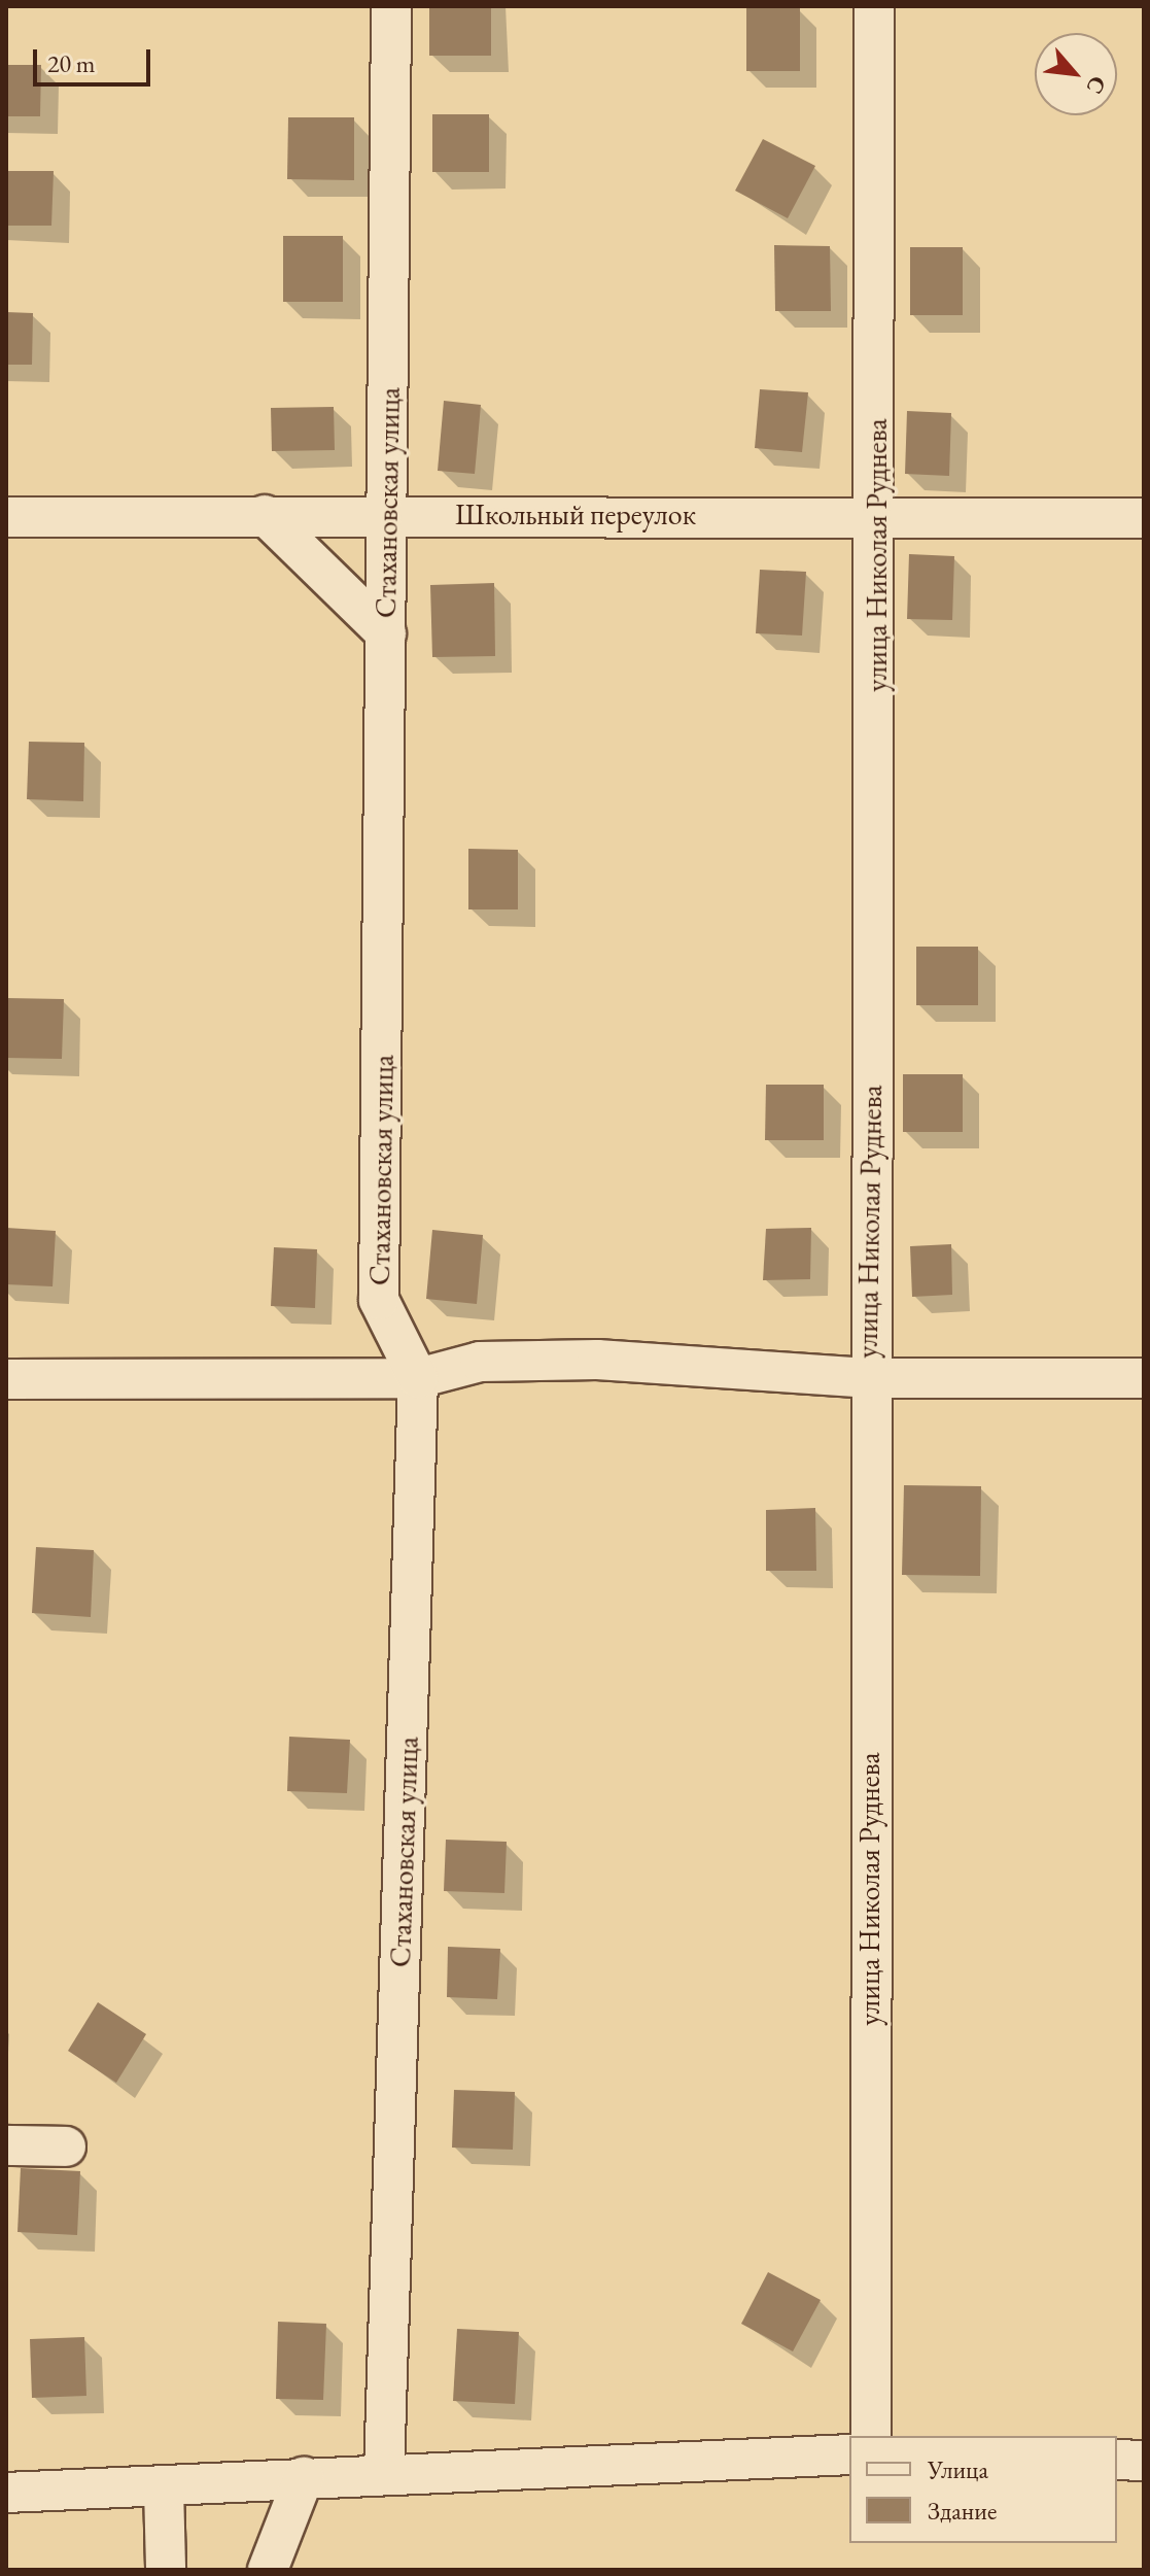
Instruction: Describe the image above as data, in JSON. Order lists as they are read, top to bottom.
{
  "streets": {
    "street": ["Стахановская улица", "Школьный переулок", "улица Николая Руднева"]
  },
  "crossings": [
    ["Стахановская улица", "Школьный переулок"],
    ["Школьный переулок", "улица Николая Руднева"]
  ],
  "legend": ["Улица", "Здание"],
  "scale_bar": "20 m",
  "north": "bottom right"
}
